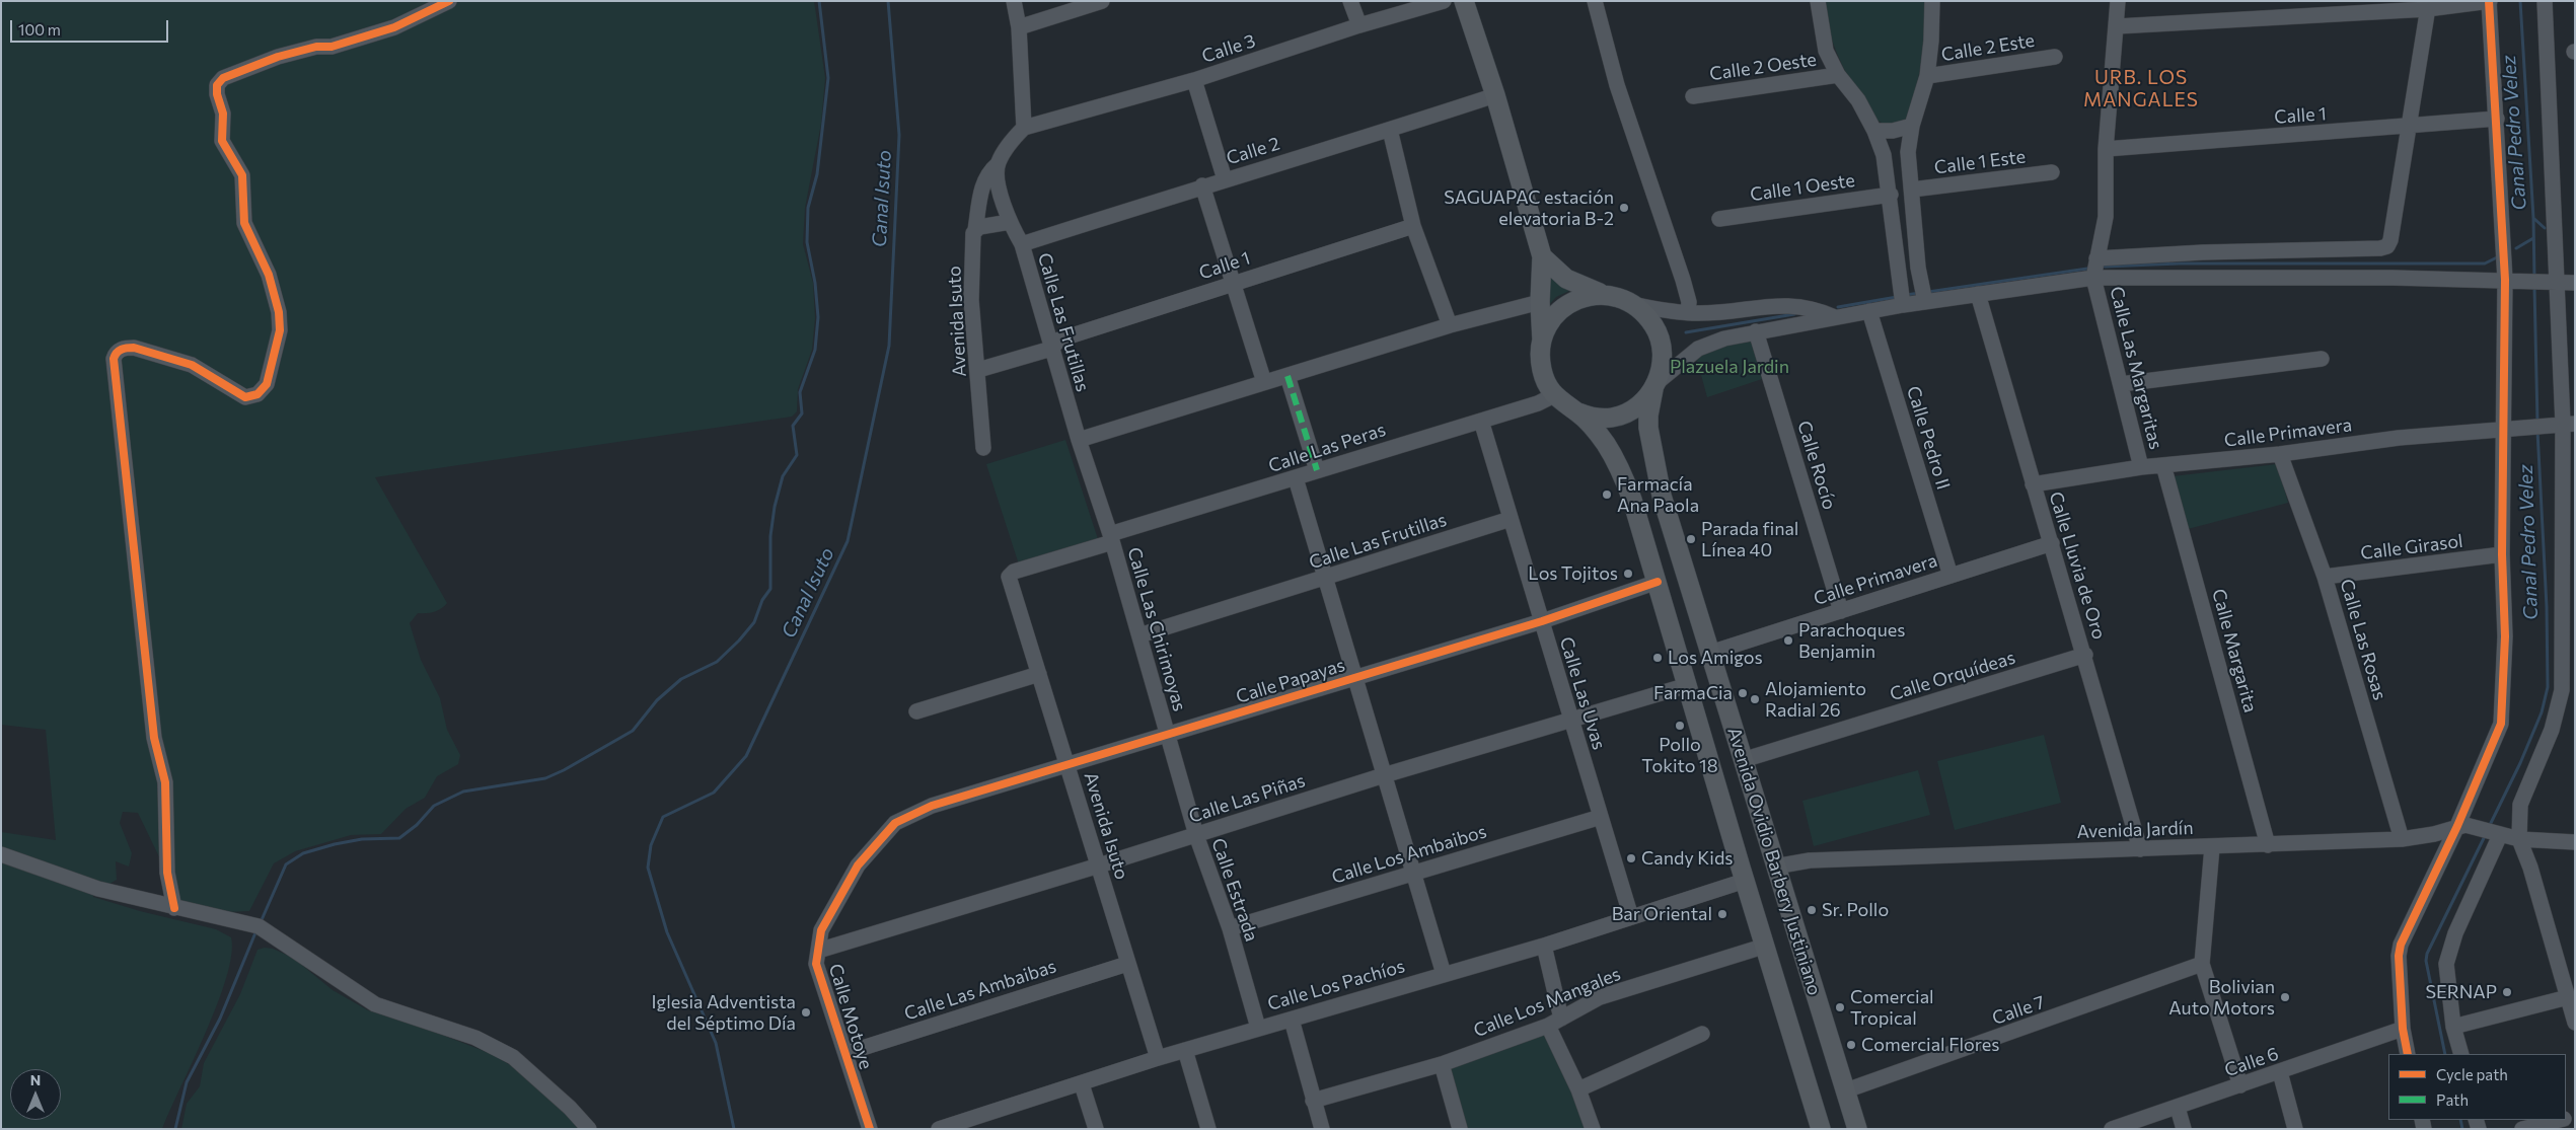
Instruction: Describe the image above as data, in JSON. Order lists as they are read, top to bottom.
{
  "streets": {
    "main road": ["Avenida Ovidio Barbery Justiniano"],
    "street": [
      "Calle 2 Este",
      "Calle 3",
      "Calle 2 Oeste",
      "Calle 1",
      "Calle 2",
      "Calle 1 Este",
      "Calle 1 Oeste",
      "Avenida Isuto",
      "Calle Las Frutillas",
      "Calle Las Margaritas",
      "Calle Primavera",
      "Calle Pedro II",
      "Calle Las Peras",
      "Calle Rocío",
      "Calle Girasol",
      "Calle Lluvia de Oro",
      "Calle Las Chirimoyas",
      "Calle Las Rosas",
      "Calle Margarita",
      "Calle Orquídeas",
      "Calle Papayas",
      "Calle Las Uvas",
      "Calle Las Piñas",
      "Avenida Jardín",
      "Calle Los Ambaibos",
      "Calle Estrada",
      "Calle Los Pachíos",
      "Calle Las Ambaibas",
      "Calle Los Mangales",
      "Calle 7",
      "Calle Motoye",
      "Calle 6"
    ]
  },
  "crossings": [
    ["Calle 1", "Avenida Isuto"],
    ["Calle 1", "Calle Las Frutillas"],
    ["Calle 2", "Calle Las Frutillas"],
    ["Avenida Isuto", "Calle Las Frutillas"],
    ["Avenida Isuto", "Calle Las Peras"],
    ["Avenida Isuto", "Calle Papayas"],
    ["Avenida Isuto", "Calle Las Piñas"],
    ["Avenida Isuto", "Calle Los Pachíos"],
    ["Avenida Isuto", "Calle Las Ambaibas"],
    ["Calle Las Frutillas", "Calle Las Peras"],
    ["Calle Las Frutillas", "Calle Las Chirimoyas"],
    ["Calle Las Frutillas", "Calle Las Uvas"],
    ["Calle Las Margaritas", "Calle Primavera"],
    ["Calle Primavera", "Calle Pedro II"],
    ["Calle Primavera", "Calle Rocío"],
    ["Calle Primavera", "Calle Lluvia de Oro"],
    ["Calle Primavera", "Calle Las Rosas"],
    ["Calle Primavera", "Calle Margarita"],
    ["Calle Primavera", "Avenida Ovidio Barbery Justiniano"],
    ["Calle Las Peras", "Calle Las Chirimoyas"],
    ["Calle Las Peras", "Calle Las Uvas"],
    ["Calle Las Peras", "Avenida Ovidio Barbery Justiniano"],
    ["Calle Girasol", "Calle Las Rosas"],
    ["Calle Lluvia de Oro", "Calle Orquídeas"],
    ["Calle Lluvia de Oro", "Avenida Jardín"],
    ["Calle Las Chirimoyas", "Calle Papayas"],
    ["Calle Las Chirimoyas", "Calle Estrada"],
    ["Calle Las Rosas", "Avenida Jardín"],
    ["Calle Margarita", "Avenida Jardín"],
    ["Calle Orquídeas", "Avenida Ovidio Barbery Justiniano"],
    ["Calle Papayas", "Calle Las Uvas"],
    ["Calle Papayas", "Avenida Ovidio Barbery Justiniano"],
    ["Calle Papayas", "Calle Estrada"],
    ["Calle Papayas", "Calle Motoye"],
    ["Calle Las Uvas", "Calle Las Piñas"],
    ["Calle Las Uvas", "Calle Los Ambaibos"],
    ["Calle Las Uvas", "Calle Los Pachíos"],
    ["Calle Las Piñas", "Avenida Ovidio Barbery Justiniano"],
    ["Calle Las Piñas", "Calle Estrada"],
    ["Calle Las Piñas", "Calle Motoye"],
    ["Avenida Jardín", "Avenida Ovidio Barbery Justiniano"],
    ["Calle Los Ambaibos", "Calle Estrada"],
    ["Avenida Ovidio Barbery Justiniano", "Calle Los Pachíos"],
    ["Avenida Ovidio Barbery Justiniano", "Calle Los Mangales"],
    ["Avenida Ovidio Barbery Justiniano", "Calle 7"],
    ["Calle Estrada", "Calle Los Pachíos"],
    ["Calle Las Ambaibas", "Calle Motoye"]
  ],
  "districts": ["URB. LOS MANGALES"],
  "water": ["Canal Pedro Velez", "Canal Isuto"],
  "parks": ["Plazuela Jardin"],
  "places": [
    "SAGUAPAC estación elevatoria B-2",
    "Farmacía Ana Paola",
    "Parada final Línea 40",
    "Los Tojitos",
    "Parachoques Benjamin",
    "Los Amigos",
    "FarmaCia",
    "Alojamiento Radial 26",
    "Pollo Tokito 18",
    "Candy Kids",
    "Sr. Pollo",
    "Bar Oriental",
    "SERNAP",
    "Bolivian Auto Motors",
    "Comercial Tropical",
    "Iglesia Adventista del Séptimo Día",
    "Comercial Flores"
  ],
  "legend": ["Cycle path", "Path"],
  "scale_bar": "100 m",
  "north": "top"
}
